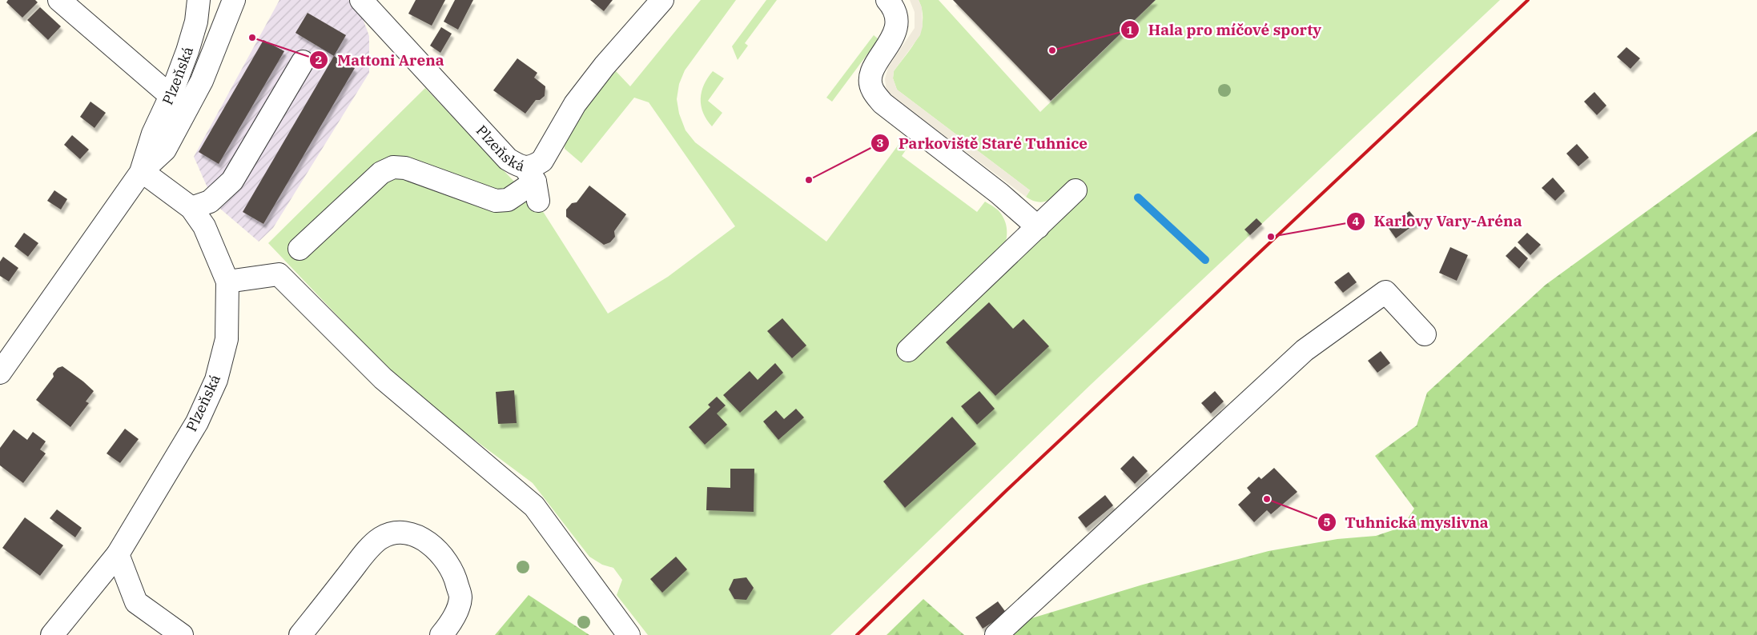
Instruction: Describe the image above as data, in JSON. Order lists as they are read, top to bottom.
{
  "streets": {
    "street": ["Plzeňská"]
  },
  "places": [
    "Mattoni Arena",
    "Hala pro míčové sporty",
    "Parkoviště Staré Tuhnice",
    "Karlovy Vary-Aréna",
    "Tuhnická myslivna"
  ]
}
